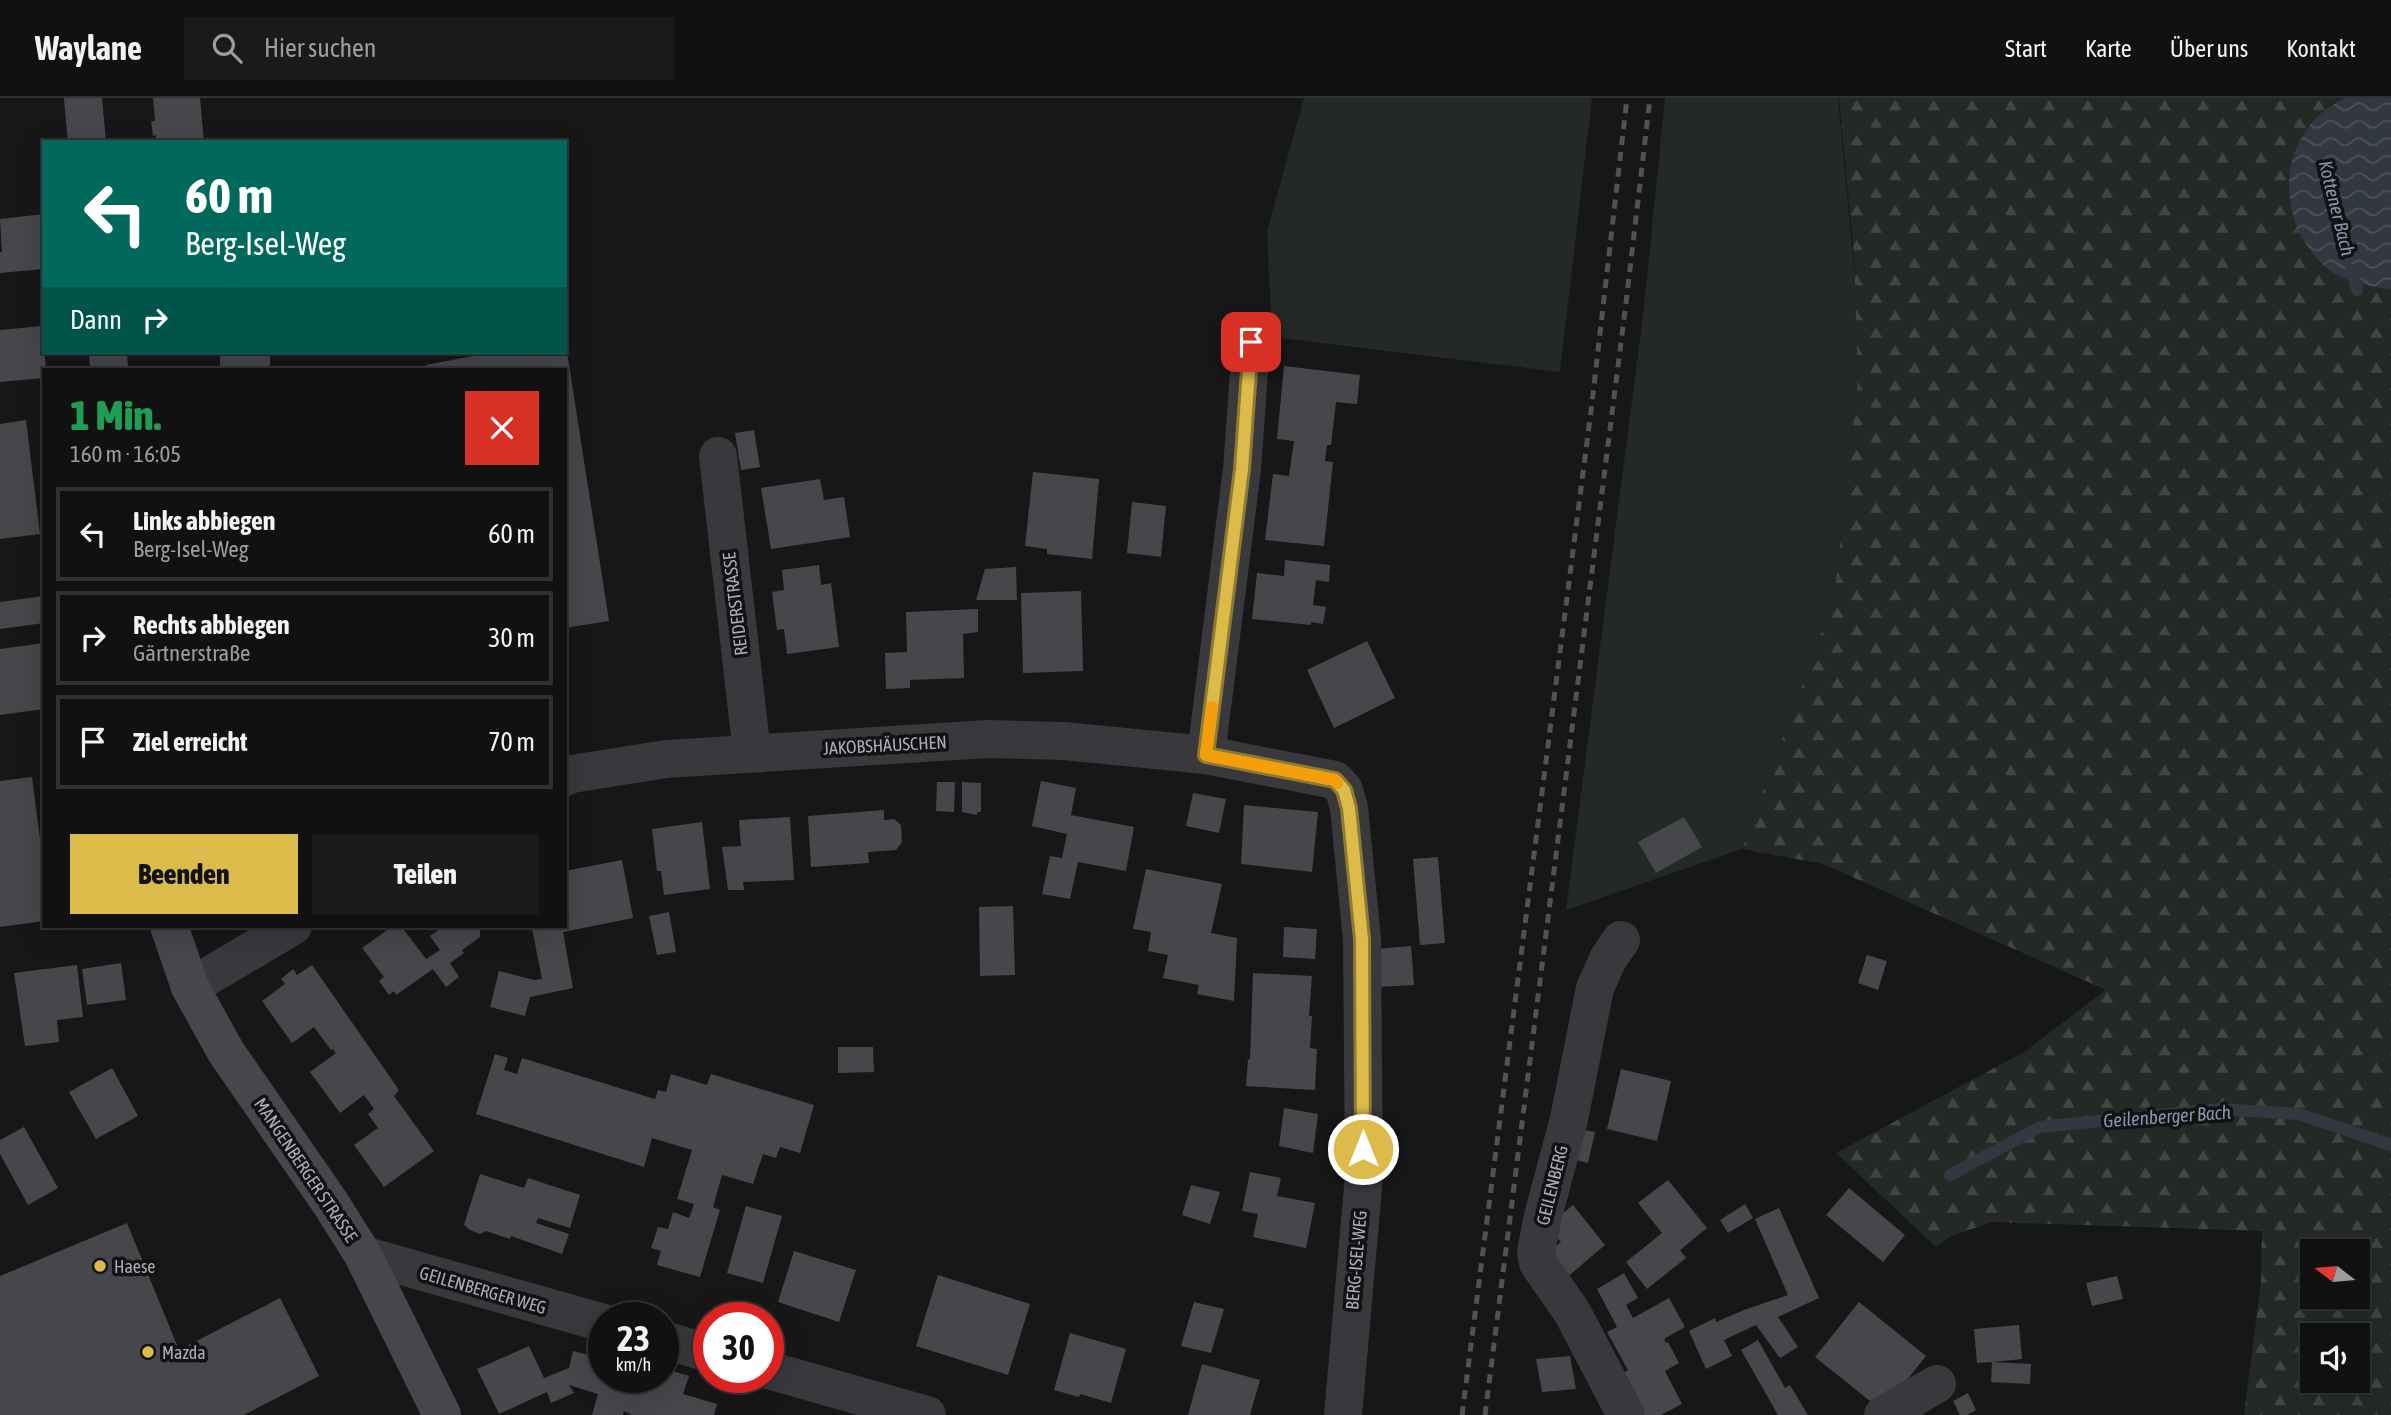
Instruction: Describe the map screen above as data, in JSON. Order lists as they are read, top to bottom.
{
  "streets": {
    "main road": ["MANGENBERGER STRASSE"],
    "street": [
      "REIDERSTRASSE",
      "JAKOBSHÄUSCHEN",
      "GEILENBERG",
      "BERG-ISEL-WEG",
      "GEILENBERGER WEG"
    ]
  },
  "crossings": [
    ["REIDERSTRASSE", "JAKOBSHÄUSCHEN"],
    ["JAKOBSHÄUSCHEN", "BERG-ISEL-WEG"],
    ["MANGENBERGER STRASSE", "GEILENBERGER WEG"]
  ],
  "water": ["Kottener Bach", "Geilenberger Bach"],
  "places": ["Haese", "Mazda"],
  "north": "left",
  "page": {
    "header": "Waylane",
    "search": "Hier suchen",
    "nav": [
      "Start",
      "Karte",
      "Über uns",
      "Kontakt"
    ],
    "turn": ["60 m", "Berg-Isel-Weg"],
    "then": "Dann",
    "heading": ["1 Min.", "160 m · 16:05"],
    "list": [
      {
        "name": "Links abbiegen",
        "note": "Berg-Isel-Weg",
        "value": "60 m"
      },
      {
        "name": "Rechts abbiegen",
        "note": "Gärtnerstraße",
        "value": "30 m"
      },
      {
        "name": "Ziel erreicht",
        "value": "70 m"
      }
    ],
    "buttons": ["Beenden", "Teilen"],
    "speed": "23 km/h",
    "limit": "30"
  }
}
